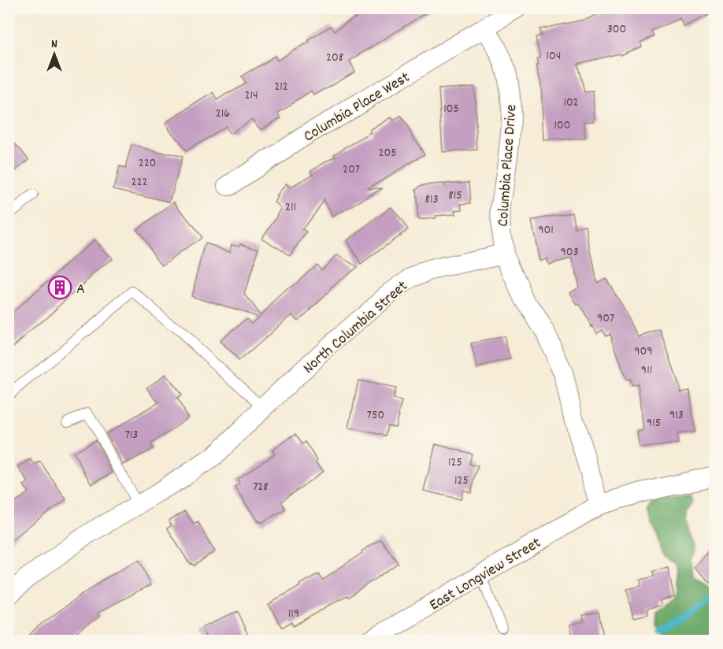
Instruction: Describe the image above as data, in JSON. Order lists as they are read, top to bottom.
{
  "streets": {
    "street": [
      "Columbia Place West",
      "Columbia Place Drive",
      "North Columbia Street",
      "East Longview Street"
    ]
  },
  "crossings": [
    ["Columbia Place West", "Columbia Place Drive"],
    ["Columbia Place Drive", "North Columbia Street"]
  ],
  "places": {
    "building": ["A"]
  },
  "house_numbers": [
    "300",
    "104",
    "208",
    "212",
    "214",
    "102",
    "105",
    "216",
    "100",
    "205",
    "220",
    "207",
    "222",
    "815",
    "813",
    "211",
    "901",
    "903",
    "907",
    "909",
    "911",
    "750",
    "913",
    "915",
    "713",
    "125",
    "125",
    "728",
    "119"
  ],
  "north": "top"
}
